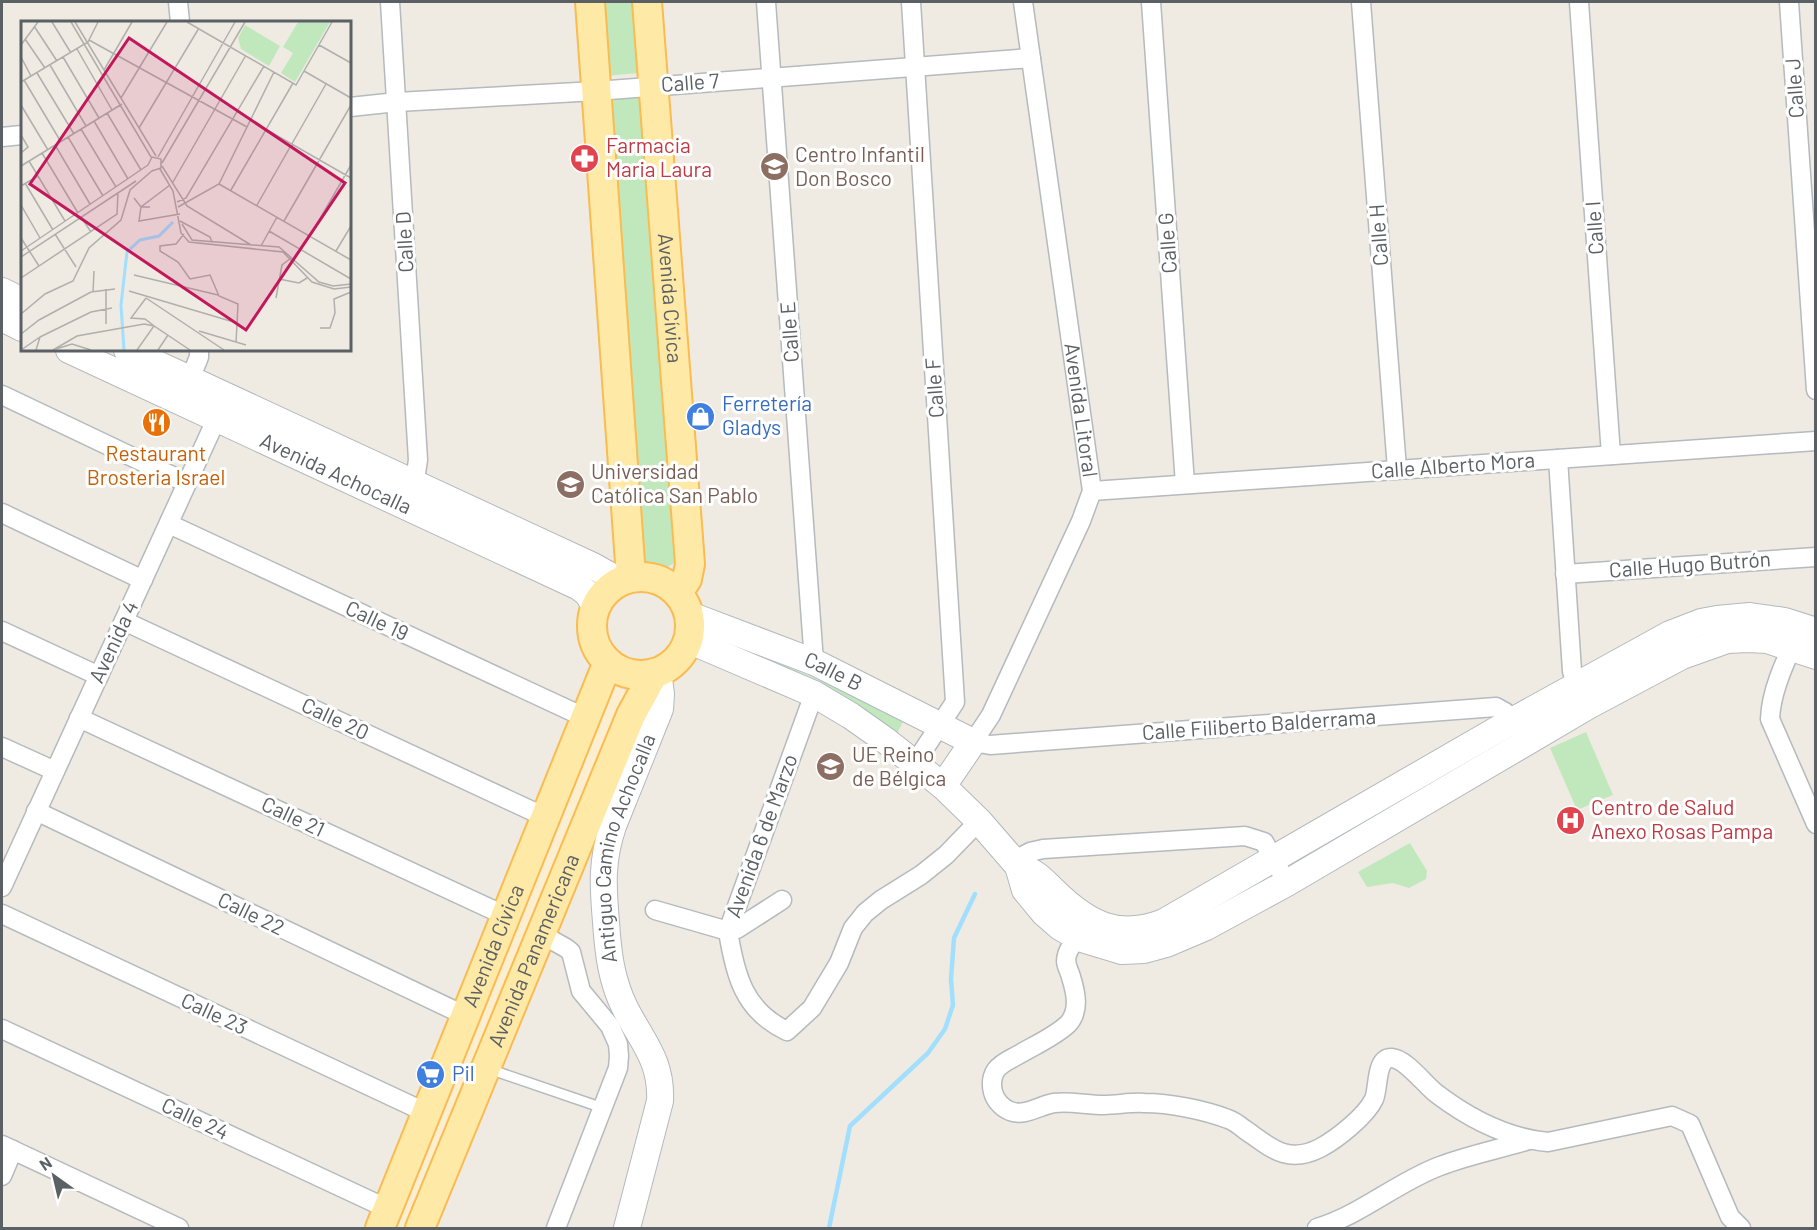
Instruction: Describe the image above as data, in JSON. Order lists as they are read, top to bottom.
{
  "streets": {
    "main road": ["Avenida Cívica", "Avenida Panamericana"],
    "street": [
      "Calle 7",
      "Calle J",
      "Calle I",
      "Calle H",
      "Calle D",
      "Calle G",
      "Calle E",
      "Calle F",
      "Avenida Litoral",
      "Calle Alberto Mora",
      "Avenida Achocalla",
      "Calle Hugo Butrón",
      "Calle 19",
      "Avenida 4",
      "Calle B",
      "Calle 20",
      "Calle Filiberto Balderrama",
      "Calle 21",
      "Avenida 6 de Marzo",
      "Antiguo Camino Achocalla",
      "Calle 22",
      "Calle 23",
      "Calle 24"
    ]
  },
  "crossings": [
    ["Calle 7", "Calle D"],
    ["Calle 7", "Avenida Cívica"],
    ["Calle 7", "Calle E"],
    ["Calle 7", "Calle F"],
    ["Calle 7", "Avenida Litoral"],
    ["Calle I", "Calle Alberto Mora"],
    ["Calle H", "Calle Alberto Mora"],
    ["Calle D", "Avenida Achocalla"],
    ["Calle G", "Calle Alberto Mora"],
    ["Avenida Cívica", "Avenida Achocalla"],
    ["Avenida Cívica", "Calle 19"],
    ["Avenida Cívica", "Calle B"],
    ["Avenida Cívica", "Calle 20"],
    ["Avenida Cívica", "Calle 21"],
    ["Avenida Cívica", "Antiguo Camino Achocalla"],
    ["Avenida Cívica", "Calle 22"],
    ["Avenida Cívica", "Avenida Panamericana"],
    ["Avenida Cívica", "Calle 23"],
    ["Avenida Cívica", "Calle 24"],
    ["Calle E", "Calle B"],
    ["Calle F", "Calle B"],
    ["Avenida Litoral", "Calle Alberto Mora"],
    ["Avenida Litoral", "Calle B"],
    ["Avenida Litoral", "Calle Filiberto Balderrama"],
    ["Avenida Achocalla", "Avenida 4"],
    ["Avenida Achocalla", "Calle B"],
    ["Avenida Achocalla", "Antiguo Camino Achocalla"],
    ["Avenida Achocalla", "Avenida Panamericana"],
    ["Calle 19", "Avenida 4"],
    ["Avenida 4", "Calle 20"],
    ["Avenida 4", "Calle 21"],
    ["Avenida 4", "Calle 22"],
    ["Calle B", "Calle Filiberto Balderrama"],
    ["Calle B", "Avenida 6 de Marzo"],
    ["Calle B", "Antiguo Camino Achocalla"],
    ["Calle B", "Avenida Panamericana"],
    ["Antiguo Camino Achocalla", "Avenida Panamericana"]
  ],
  "places": {
    "pharmacy": ["Farmacia Maria Laura"],
    "school or university": ["Centro Infantil Don Bosco", "Universidad Católica San Pablo", "UE Reino de Bélgica"],
    "shop": ["Ferretería Gladys"],
    "restaurant": ["Restaurant Brosteria Israel"],
    "hospital": ["Centro de Salud Anexo Rosas Pampa"],
    "supermarket": ["Pil"]
  },
  "north": "top left"
}
